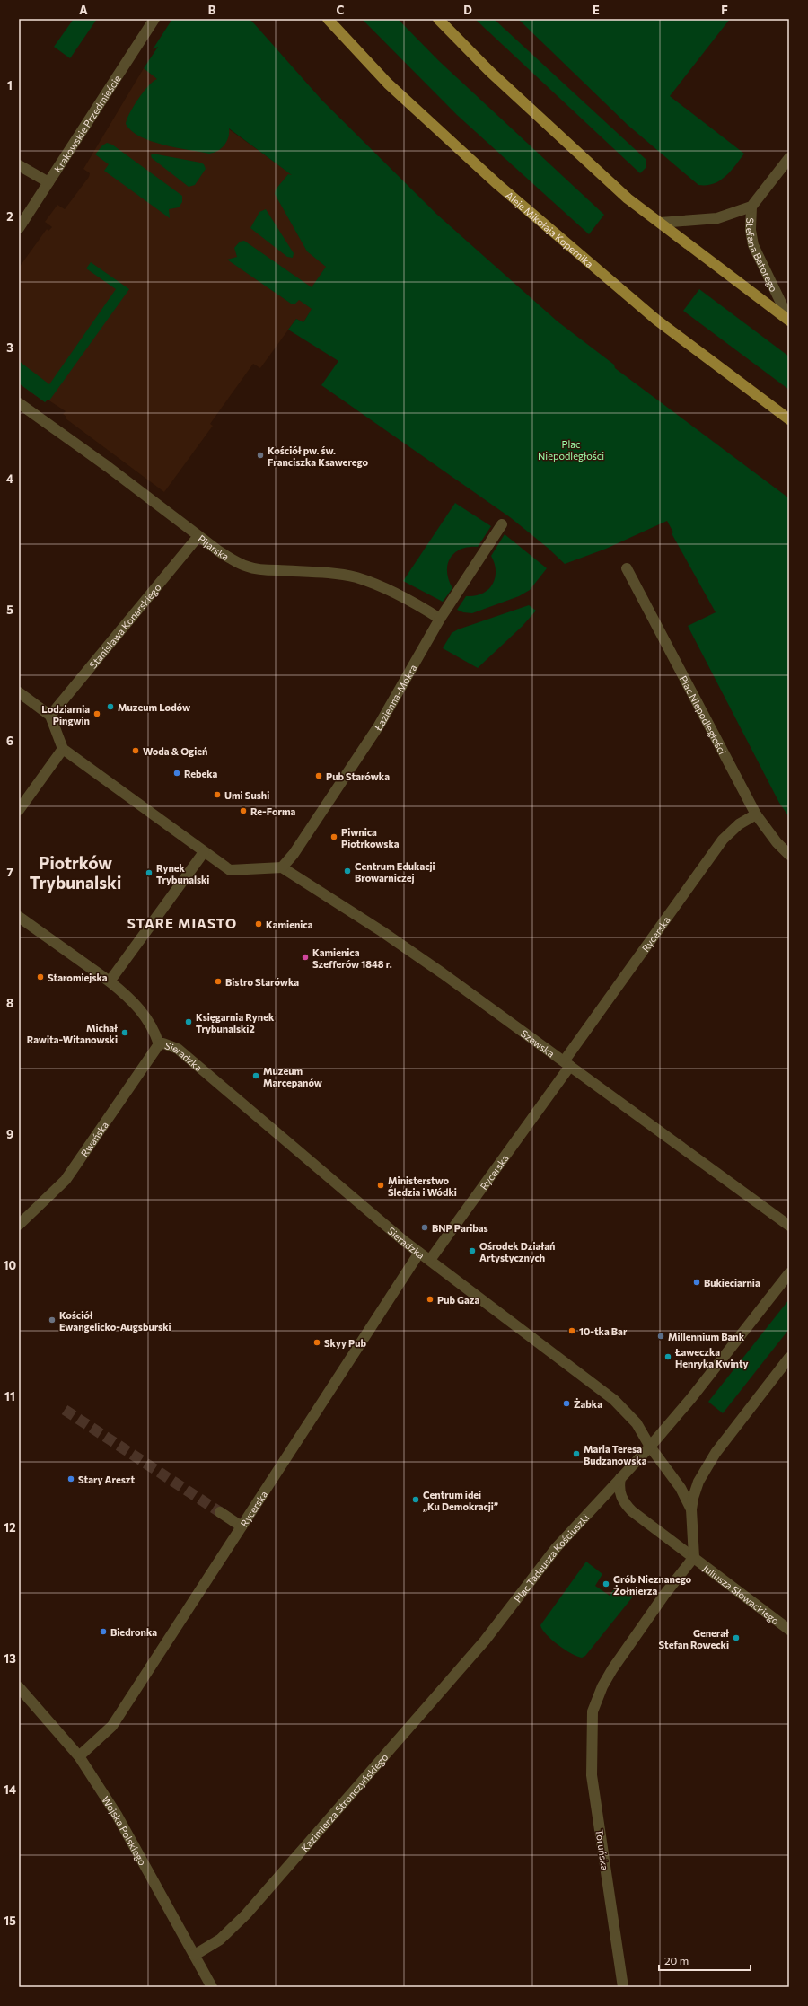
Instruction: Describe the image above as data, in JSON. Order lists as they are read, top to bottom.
{
  "streets": {
    "main road": ["Aleje Mikołaja Kopernika"],
    "street": [
      "Krakowskie Przedmieście",
      "Stefana Batorego",
      "Pijarska",
      "Stanisława Konarskiego",
      "Łazienna-Mokra",
      "Plac Niepodległości",
      "Rycerska",
      "Szewska",
      "Sieradzka",
      "Rwańska",
      "Plac Tadeusza Kościuszki",
      "Juliusza Słowackiego",
      "Kazimierza Stronczyńskiego",
      "Wojska Polskiego",
      "Toruńska"
    ]
  },
  "crossings": [
    ["Pijarska", "Stanisława Konarskiego"],
    ["Pijarska", "Łazienna-Mokra"],
    ["Łazienna-Mokra", "Szewska"],
    ["Plac Niepodległości", "Rycerska"],
    ["Rycerska", "Szewska"],
    ["Rycerska", "Sieradzka"],
    ["Rycerska", "Wojska Polskiego"],
    ["Sieradzka", "Rwańska"],
    ["Sieradzka", "Plac Tadeusza Kościuszki"],
    ["Plac Tadeusza Kościuszki", "Kazimierza Stronczyńskiego"],
    ["Juliusza Słowackiego", "Toruńska"],
    ["Kazimierza Stronczyńskiego", "Wojska Polskiego"]
  ],
  "districts": ["Piotrków Trybunalski", "STARE MIASTO"],
  "parks": ["Plac Niepodległości"],
  "places": [
    "Kościół pw. św. Franciszka Ksawerego",
    "Muzeum Lodów",
    "Lodziarnia Pingwin",
    "Woda & Ogień",
    "Rebeka",
    "Pub Starówka",
    "Umi Sushi",
    "Re-Forma",
    "Piwnica Piotrkowska",
    "Centrum Edukacji Browarniczej",
    "Rynek Trybunalski",
    "Kamienica",
    "Kamienica Szefferów 1848 r.",
    "Staromiejska",
    "Bistro Starówka",
    "Księgarnia Rynek Trybunalski2",
    "Michał Rawita-Witanowski",
    "Muzeum Marcepanów",
    "Ministerstwo Śledzia i Wódki",
    "BNP Paribas",
    "Ośrodek Działań Artystycznych",
    "Bukieciarnia",
    "Pub Gaza",
    "Kościół Ewangelicko-Augsburski",
    "10-tka Bar",
    "Millennium Bank",
    "Skyy Pub",
    "Ławeczka Henryka Kwinty",
    "Żabka",
    "Maria Teresa Budzanowska",
    "Stary Areszt",
    "Centrum idei „Ku Demokracji”",
    "Grób Nieznanego Żołnierza",
    "Biedronka",
    "Generał Stefan Rowecki"
  ],
  "scale_bar": "20 m",
  "grid": {
    "columns": [
      "A",
      "B",
      "C",
      "D",
      "E",
      "F"
    ],
    "rows": [
      "1",
      "2",
      "3",
      "4",
      "5",
      "6",
      "7",
      "8",
      "9",
      "10",
      "11",
      "12",
      "13",
      "14",
      "15"
    ]
  }
}
